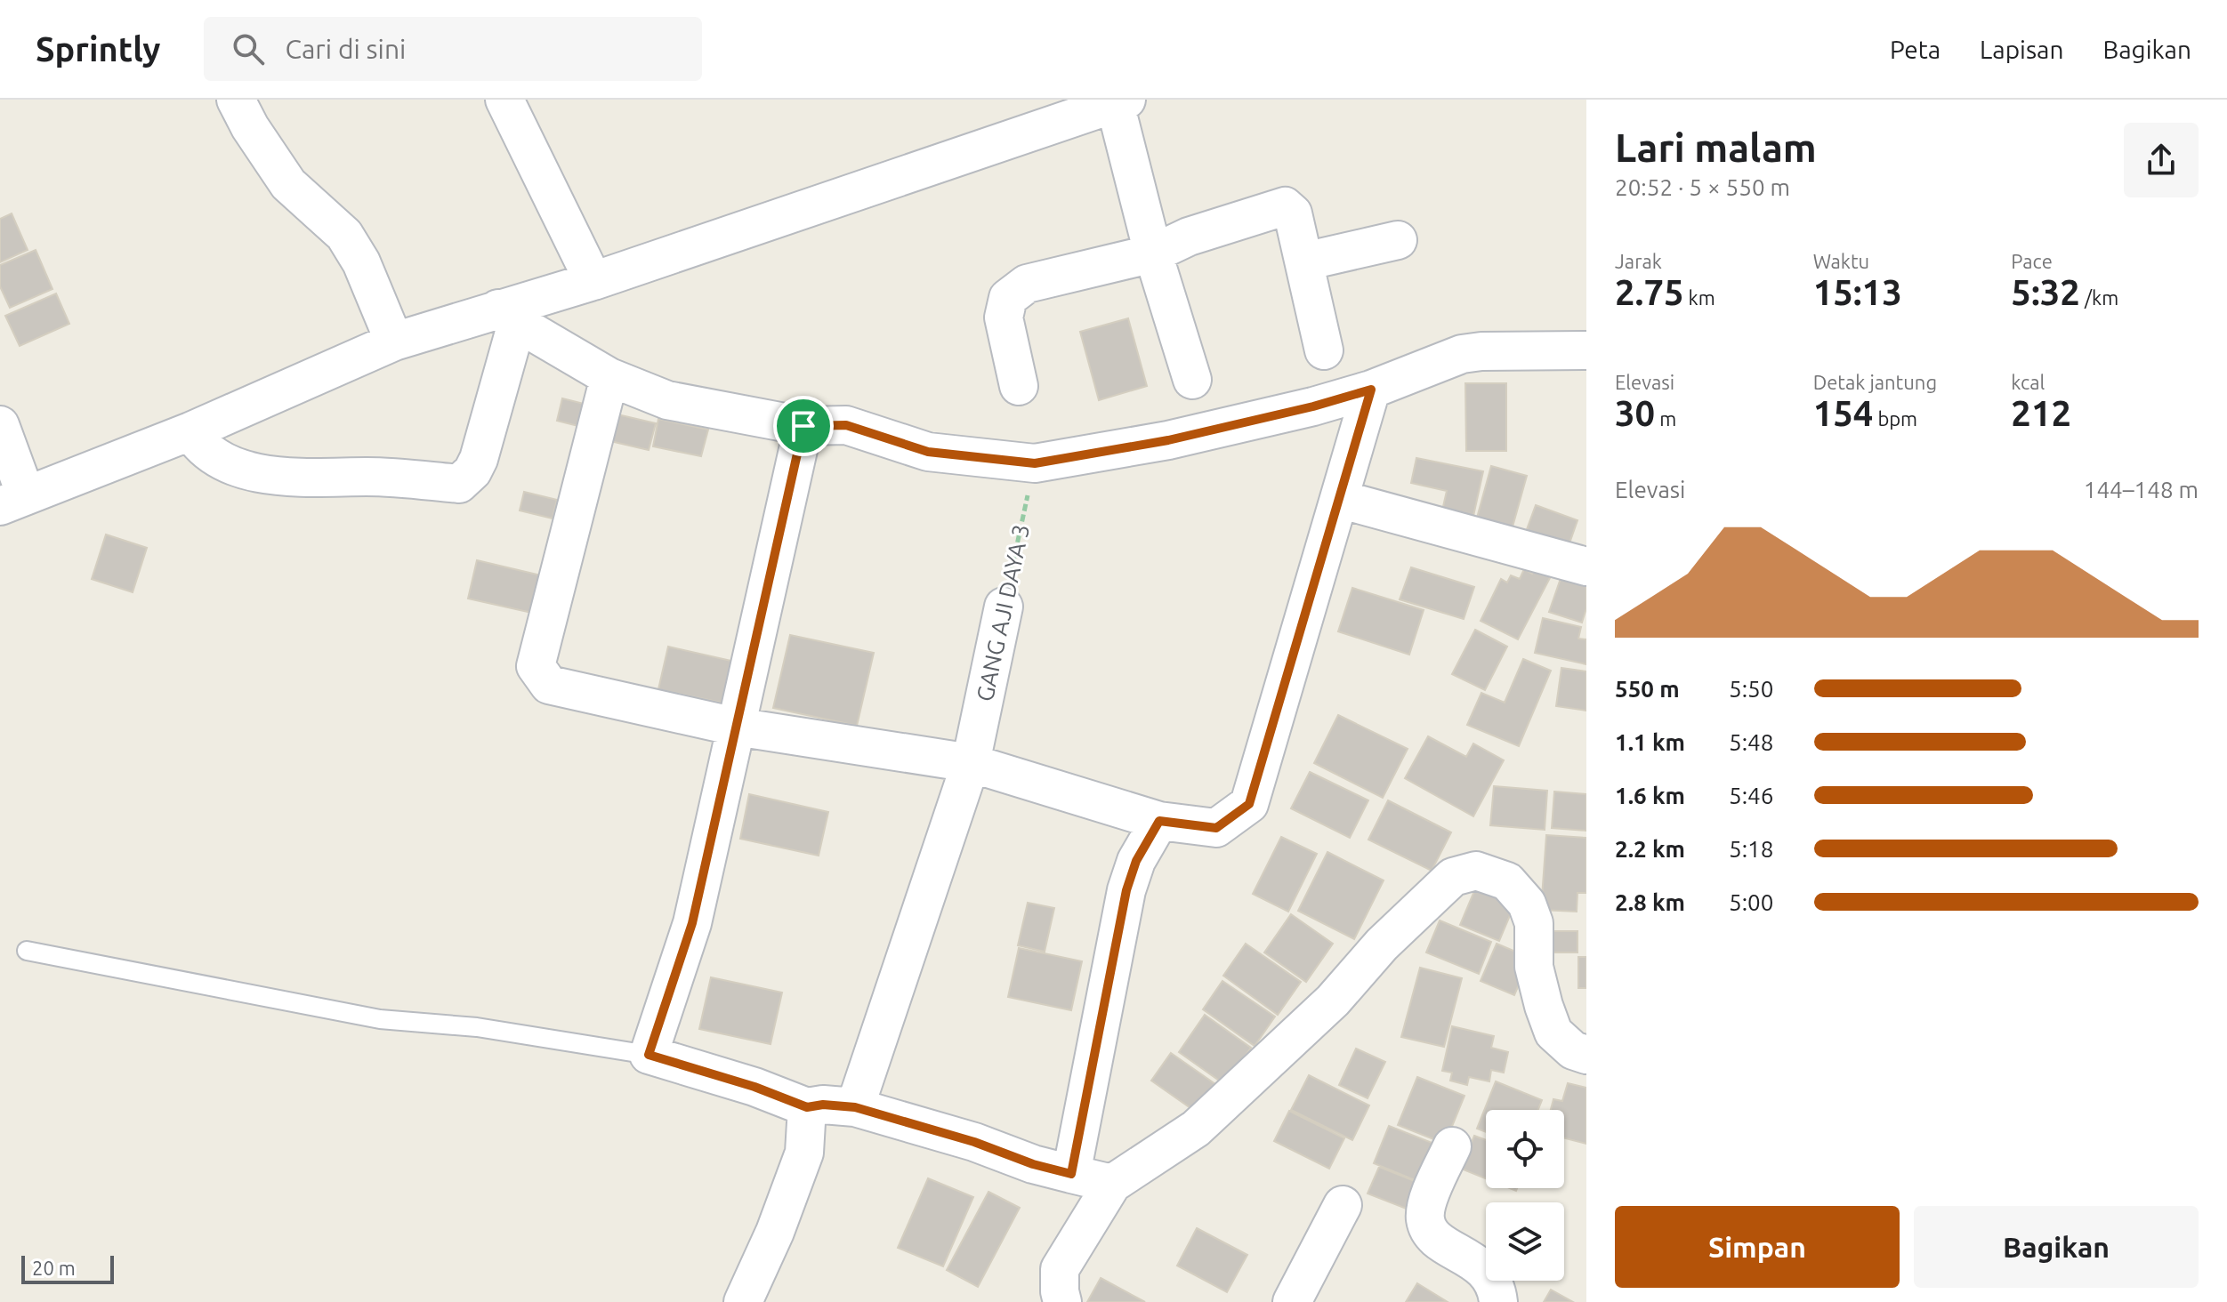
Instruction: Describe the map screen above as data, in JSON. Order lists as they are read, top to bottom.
{
  "streets": {
    "street": ["GANG AJI DAYA 3"]
  },
  "scale_bar": "20 m",
  "page": {
    "header": "Sprintly",
    "search": "Cari di sini",
    "nav": ["Peta", "Lapisan", "Bagikan"],
    "heading": ["Lari malam", "20:52 · 5 × 550 m"],
    "stats": [
      ["Jarak", "2.75 km"],
      ["Waktu", "15:13"],
      ["Pace", "5:32 /km"],
      ["Elevasi", "30 m"],
      ["Detak jantung", "154 bpm"],
      ["kcal", "212"]
    ],
    "chart": ["Elevasi", "144–148 m"],
    "list": [
      {
        "name": "550 m",
        "note": "5:50"
      },
      {
        "name": "1.1 km",
        "note": "5:48"
      },
      {
        "name": "1.6 km",
        "note": "5:46"
      },
      {
        "name": "2.2 km",
        "note": "5:18"
      },
      {
        "name": "2.8 km",
        "note": "5:00"
      }
    ],
    "buttons": ["Simpan", "Bagikan"],
    "scale": "20 m"
  }
}
